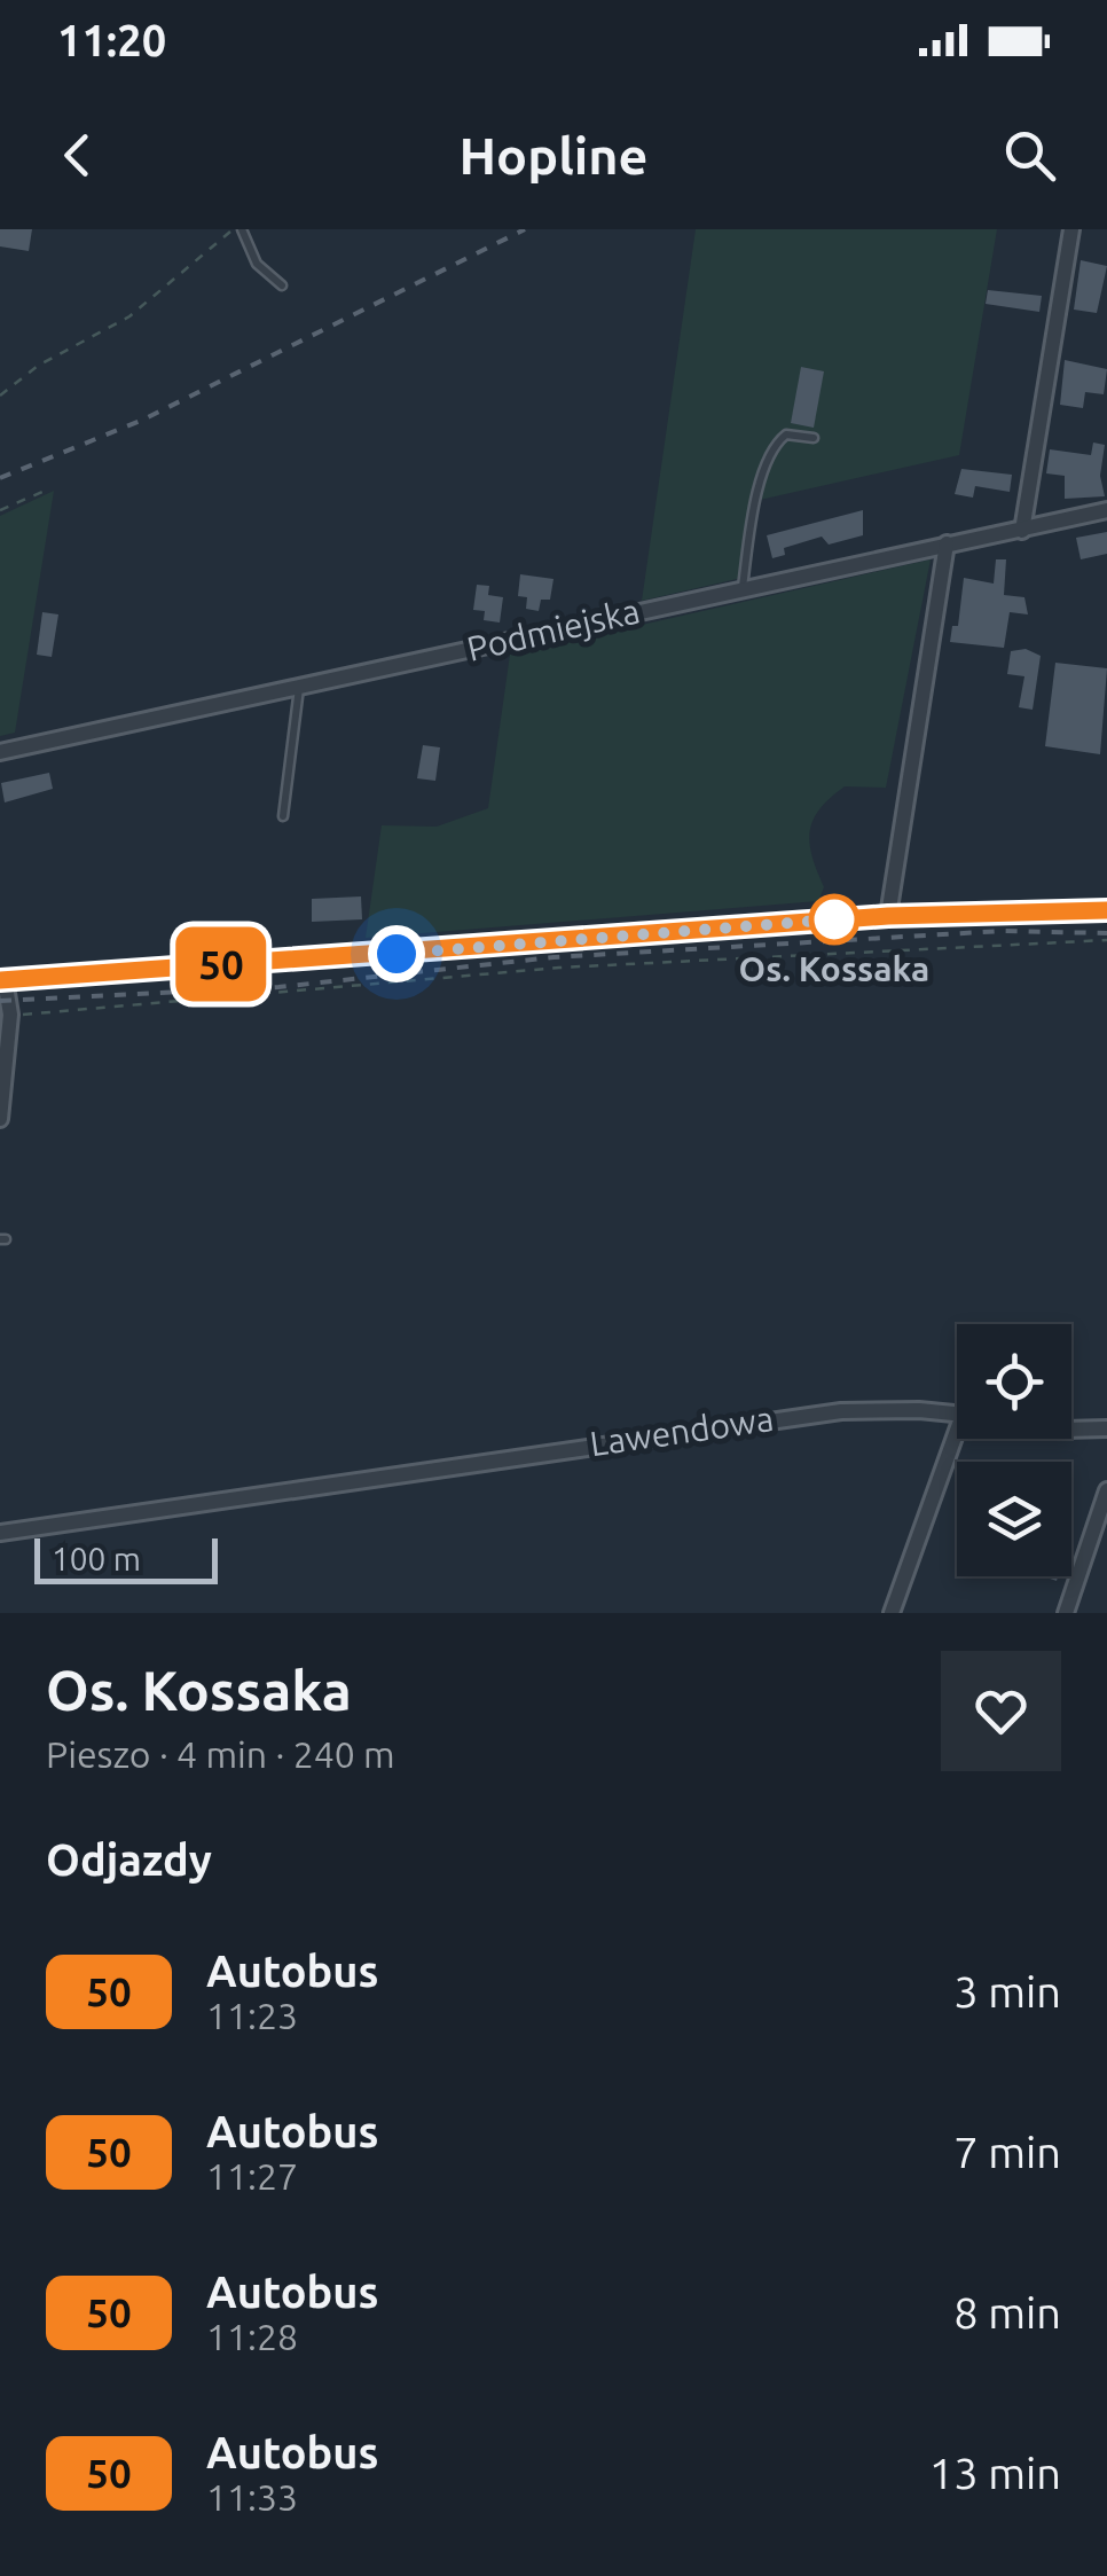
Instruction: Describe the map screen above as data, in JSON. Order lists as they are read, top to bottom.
{
  "streets": {
    "street": ["Podmiejska", "Lawendowa"]
  },
  "places": ["Os. Kossaka"],
  "lines": ["bus line 50"],
  "scale_bar": "100 m",
  "page": {
    "status": "11:20",
    "header": "Hopline",
    "on_map": "50",
    "scale": "100 m",
    "heading": [
      ["Os. Kossaka", "Pieszo · 4 min · 240 m"],
      "Odjazdy"
    ],
    "list": [
      {
        "mark": "50",
        "name": "Autobus",
        "note": "11:23",
        "value": "3 min"
      },
      {
        "mark": "50",
        "name": "Autobus",
        "note": "11:27",
        "value": "7 min"
      },
      {
        "mark": "50",
        "name": "Autobus",
        "note": "11:28",
        "value": "8 min"
      },
      {
        "mark": "50",
        "name": "Autobus",
        "note": "11:33",
        "value": "13 min"
      }
    ]
  }
}
